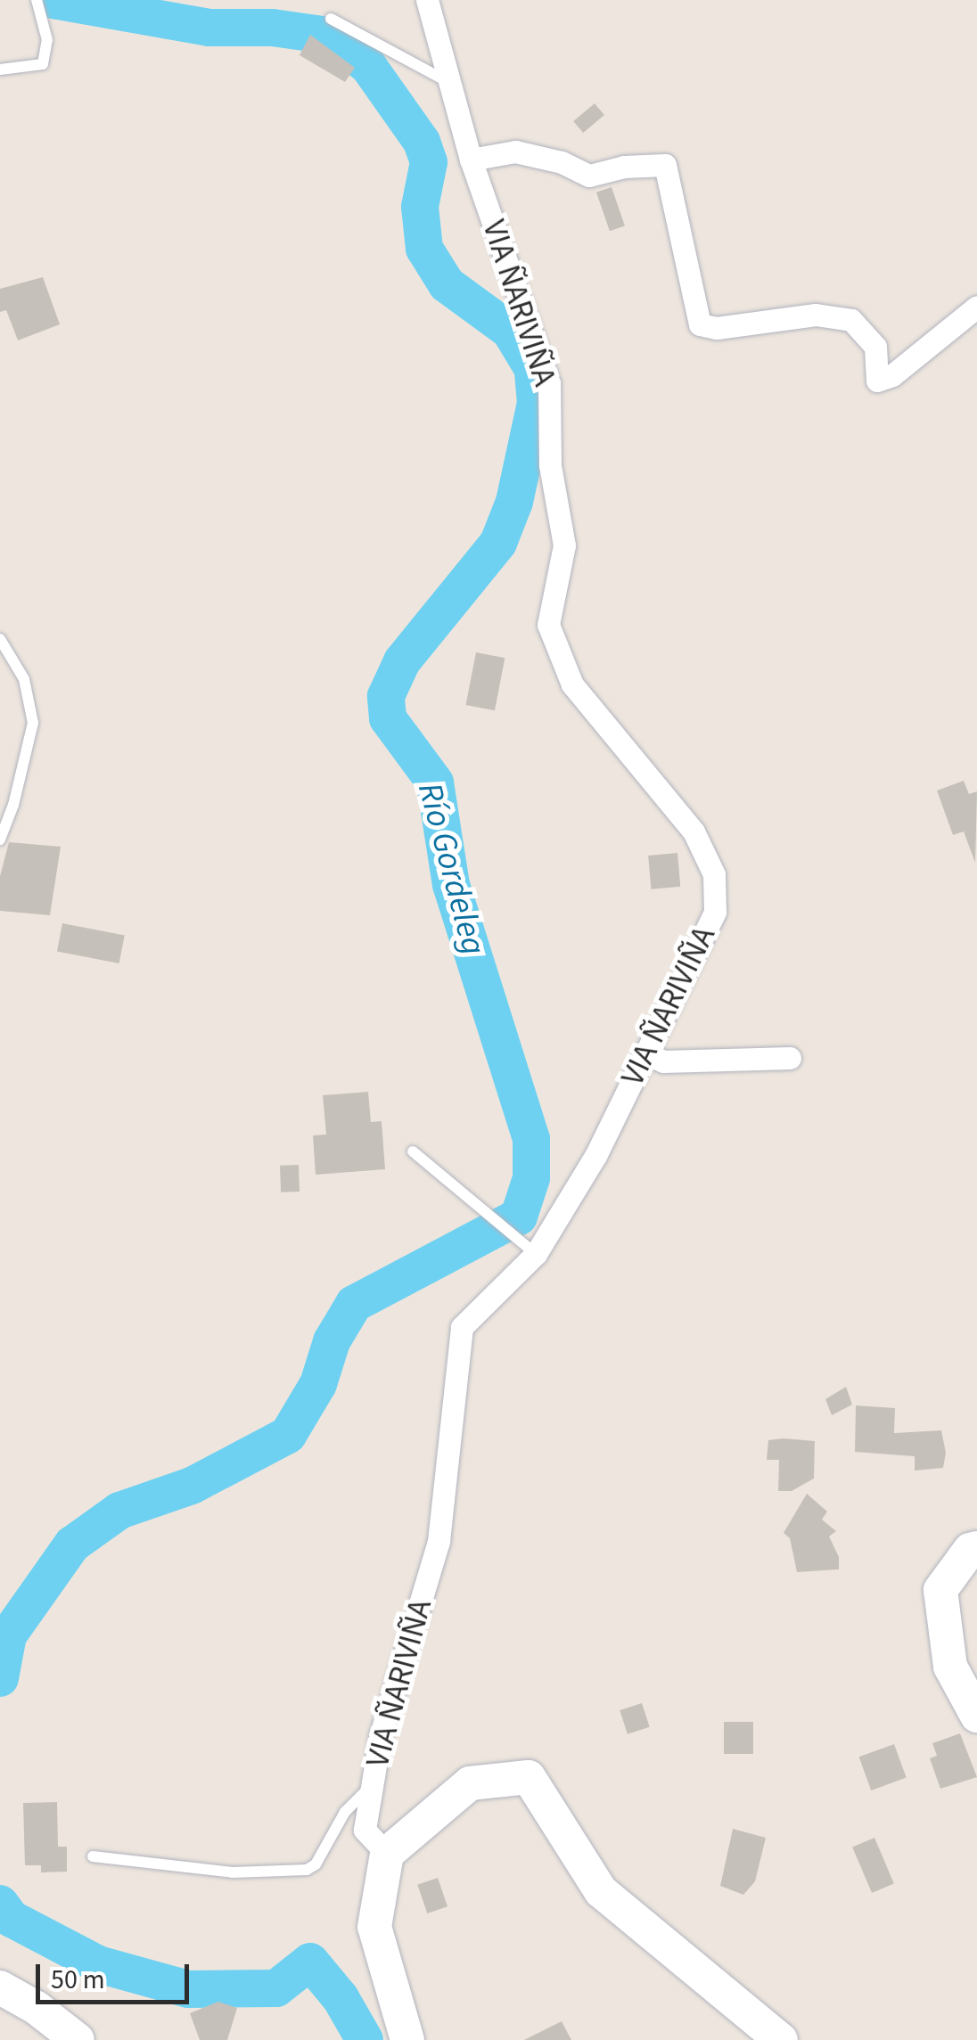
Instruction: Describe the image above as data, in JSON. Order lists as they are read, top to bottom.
{
  "streets": {
    "street": ["VIA ÑARIVIÑA"]
  },
  "water": ["Río Gordeleg"],
  "scale_bar": "50 m"
}
